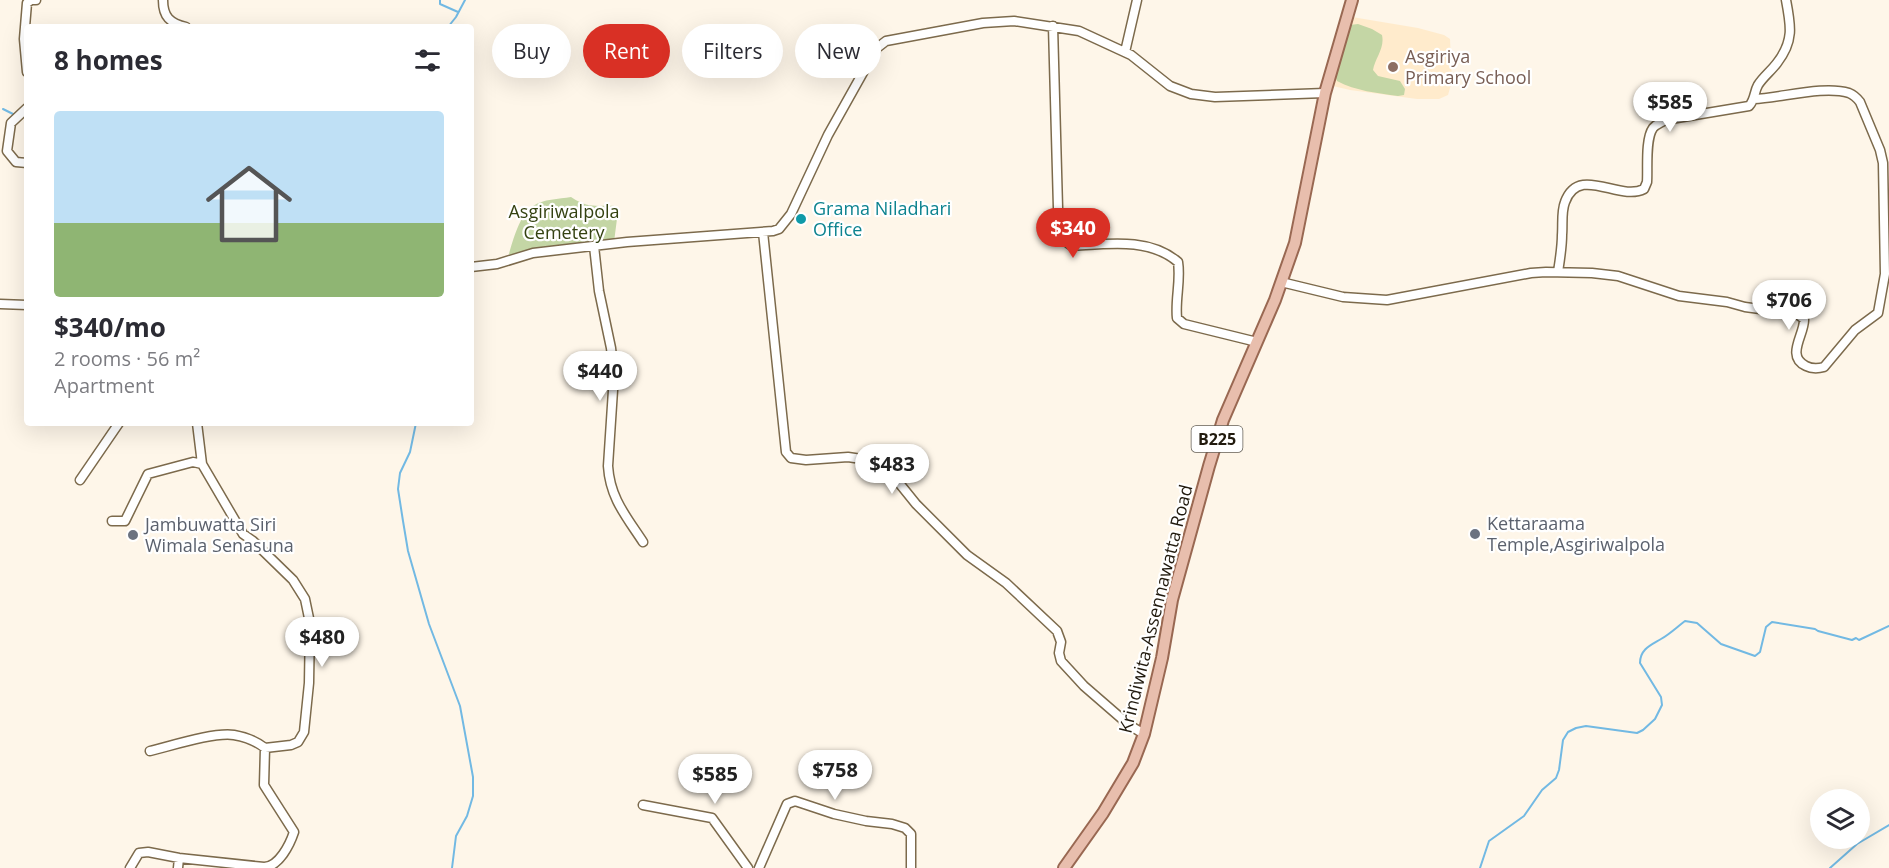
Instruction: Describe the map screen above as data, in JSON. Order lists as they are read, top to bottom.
{
  "streets": {
    "main road": ["B225", "Krindiwita-Assennawatta Road"]
  },
  "parks": ["Asgiriwalpola Cemetery"],
  "places": [
    "Asgiriya Primary School",
    "Grama Niladhari Office",
    "Kettaraama Temple,Asgiriwalpola",
    "Jambuwatta Siri Wimala Senasuna"
  ],
  "page": {
    "chip": [
      "Buy",
      "Rent",
      "Filters",
      "New"
    ],
    "heading": "8 homes",
    "price": [
      "$585",
      "$340",
      "$706",
      "$440",
      "$483",
      "$480",
      "$758",
      "$585"
    ],
    "list": [
      {
        "name": "$340/mo",
        "note": "2 rooms · 56 m² · Apartment"
      }
    ]
  }
}
